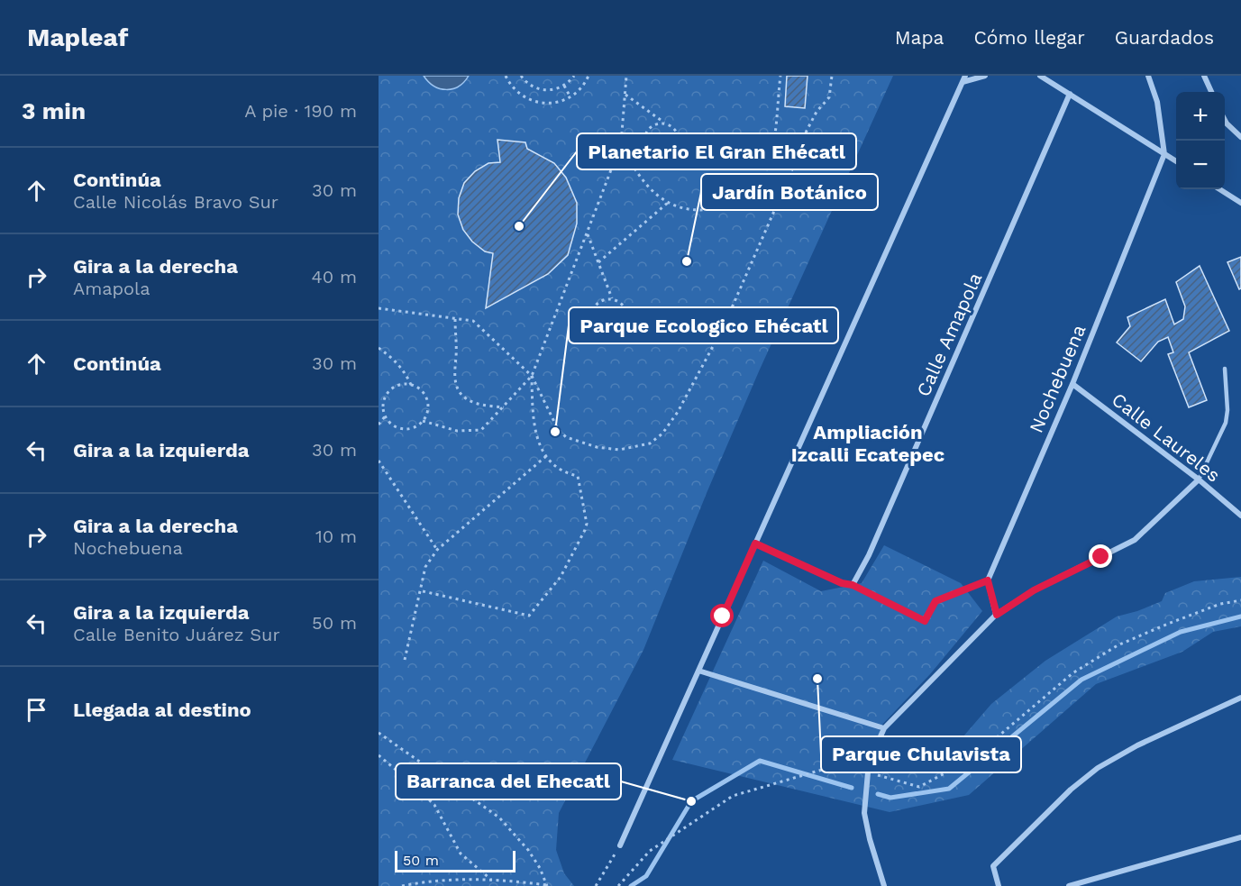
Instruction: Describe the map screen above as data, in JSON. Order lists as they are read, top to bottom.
{
  "streets": {
    "street": ["Calle Amapola", "Nochebuena", "Calle Laureles"]
  },
  "crossings": [
    ["Nochebuena", "Calle Laureles"]
  ],
  "districts": ["Ampliación Izcalli Ecatepec"],
  "places": [
    "Planetario El Gran Ehécatl",
    "Jardín Botánico",
    "Parque Ecologico Ehécatl",
    "Parque Chulavista",
    "Barranca del Ehecatl"
  ],
  "scale_bar": "50 m",
  "page": {
    "header": "Mapleaf",
    "nav": ["Mapa", "Cómo llegar", "Guardados"],
    "heading": ["3 min", "A pie · 190 m"],
    "map_buttons": ["+", "−"],
    "list": [
      ["Continúa", "Calle Nicolás Bravo Sur", "30 m"],
      ["Gira a la derecha", "Amapola", "40 m"],
      ["Continúa", "30 m"],
      ["Gira a la izquierda", "30 m"],
      ["Gira a la derecha", "Nochebuena", "10 m"],
      ["Gira a la izquierda", "Calle Benito Juárez Sur", "50 m"],
      "Llegada al destino"
    ],
    "scale": "50 m"
  }
}
